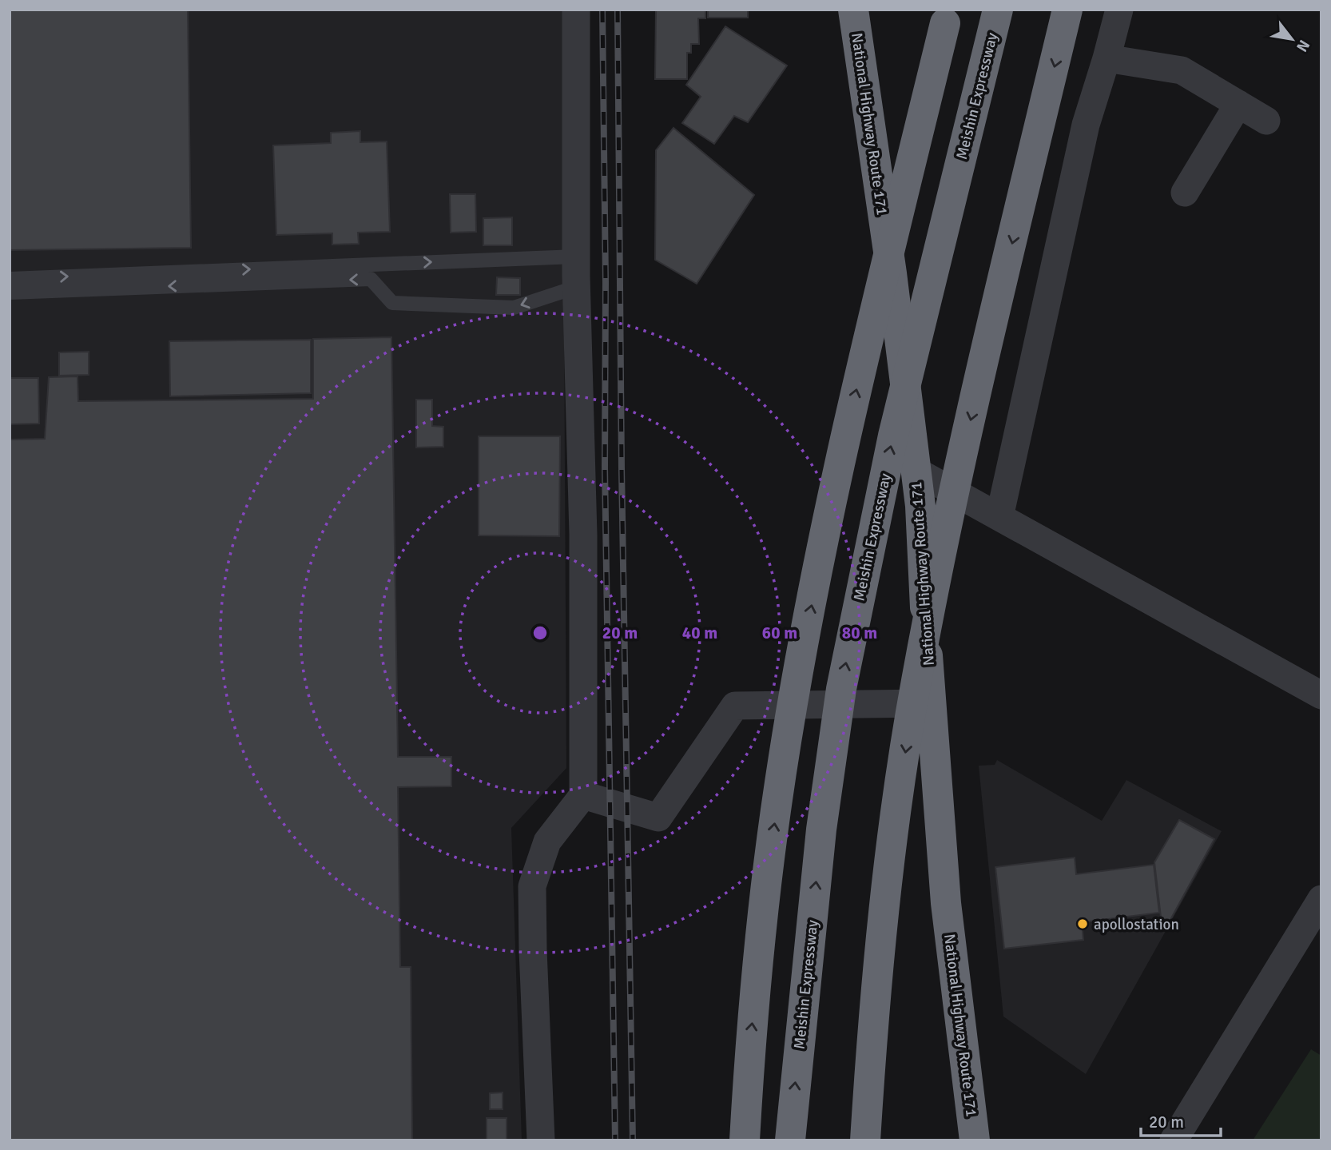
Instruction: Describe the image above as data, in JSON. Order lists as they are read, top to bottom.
{
  "streets": {
    "highway": ["Meishin Expressway", "National Highway Route 171"]
  },
  "places": ["apollostation"],
  "scale_bar": "20 m",
  "north": "bottom right",
  "rings": [
    "20 m",
    "40 m",
    "60 m",
    "80 m"
  ]
}
